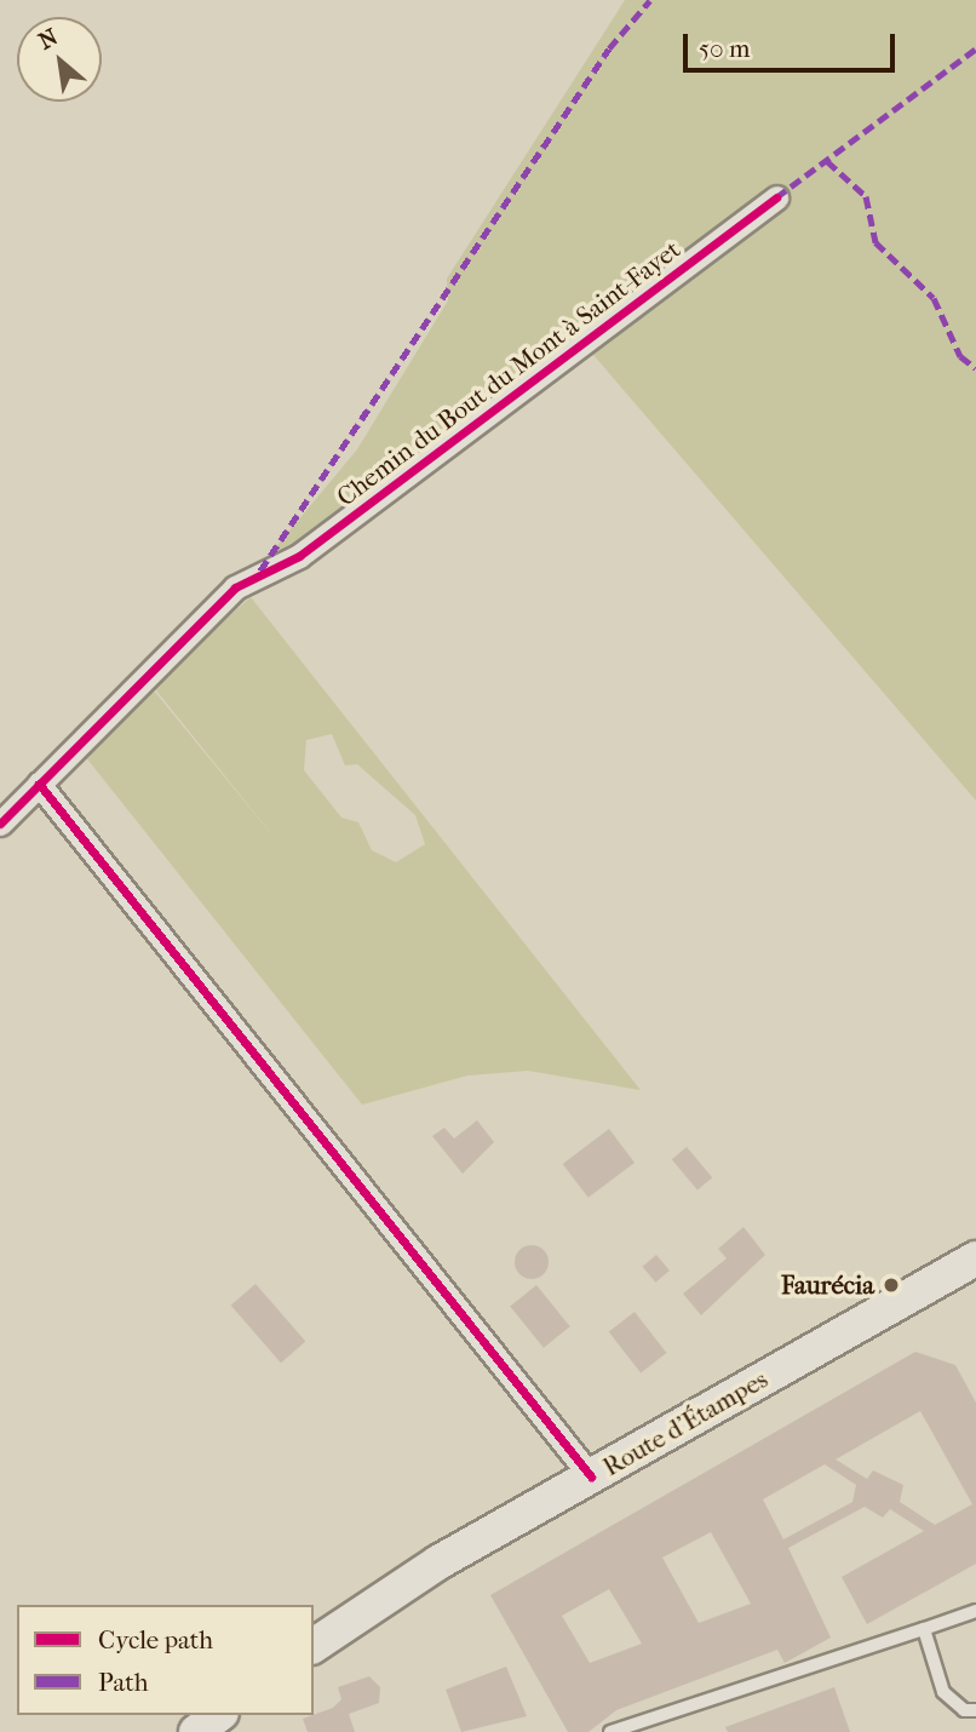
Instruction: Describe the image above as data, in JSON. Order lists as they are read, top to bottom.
{
  "streets": {
    "main road": ["Route d'Étampes"],
    "street": ["Chemin du Bout du Mont à Saint-Fayet"]
  },
  "places": ["Faurécia"],
  "legend": ["Cycle path", "Path"],
  "scale_bar": "50 m",
  "north": "top left"
}
